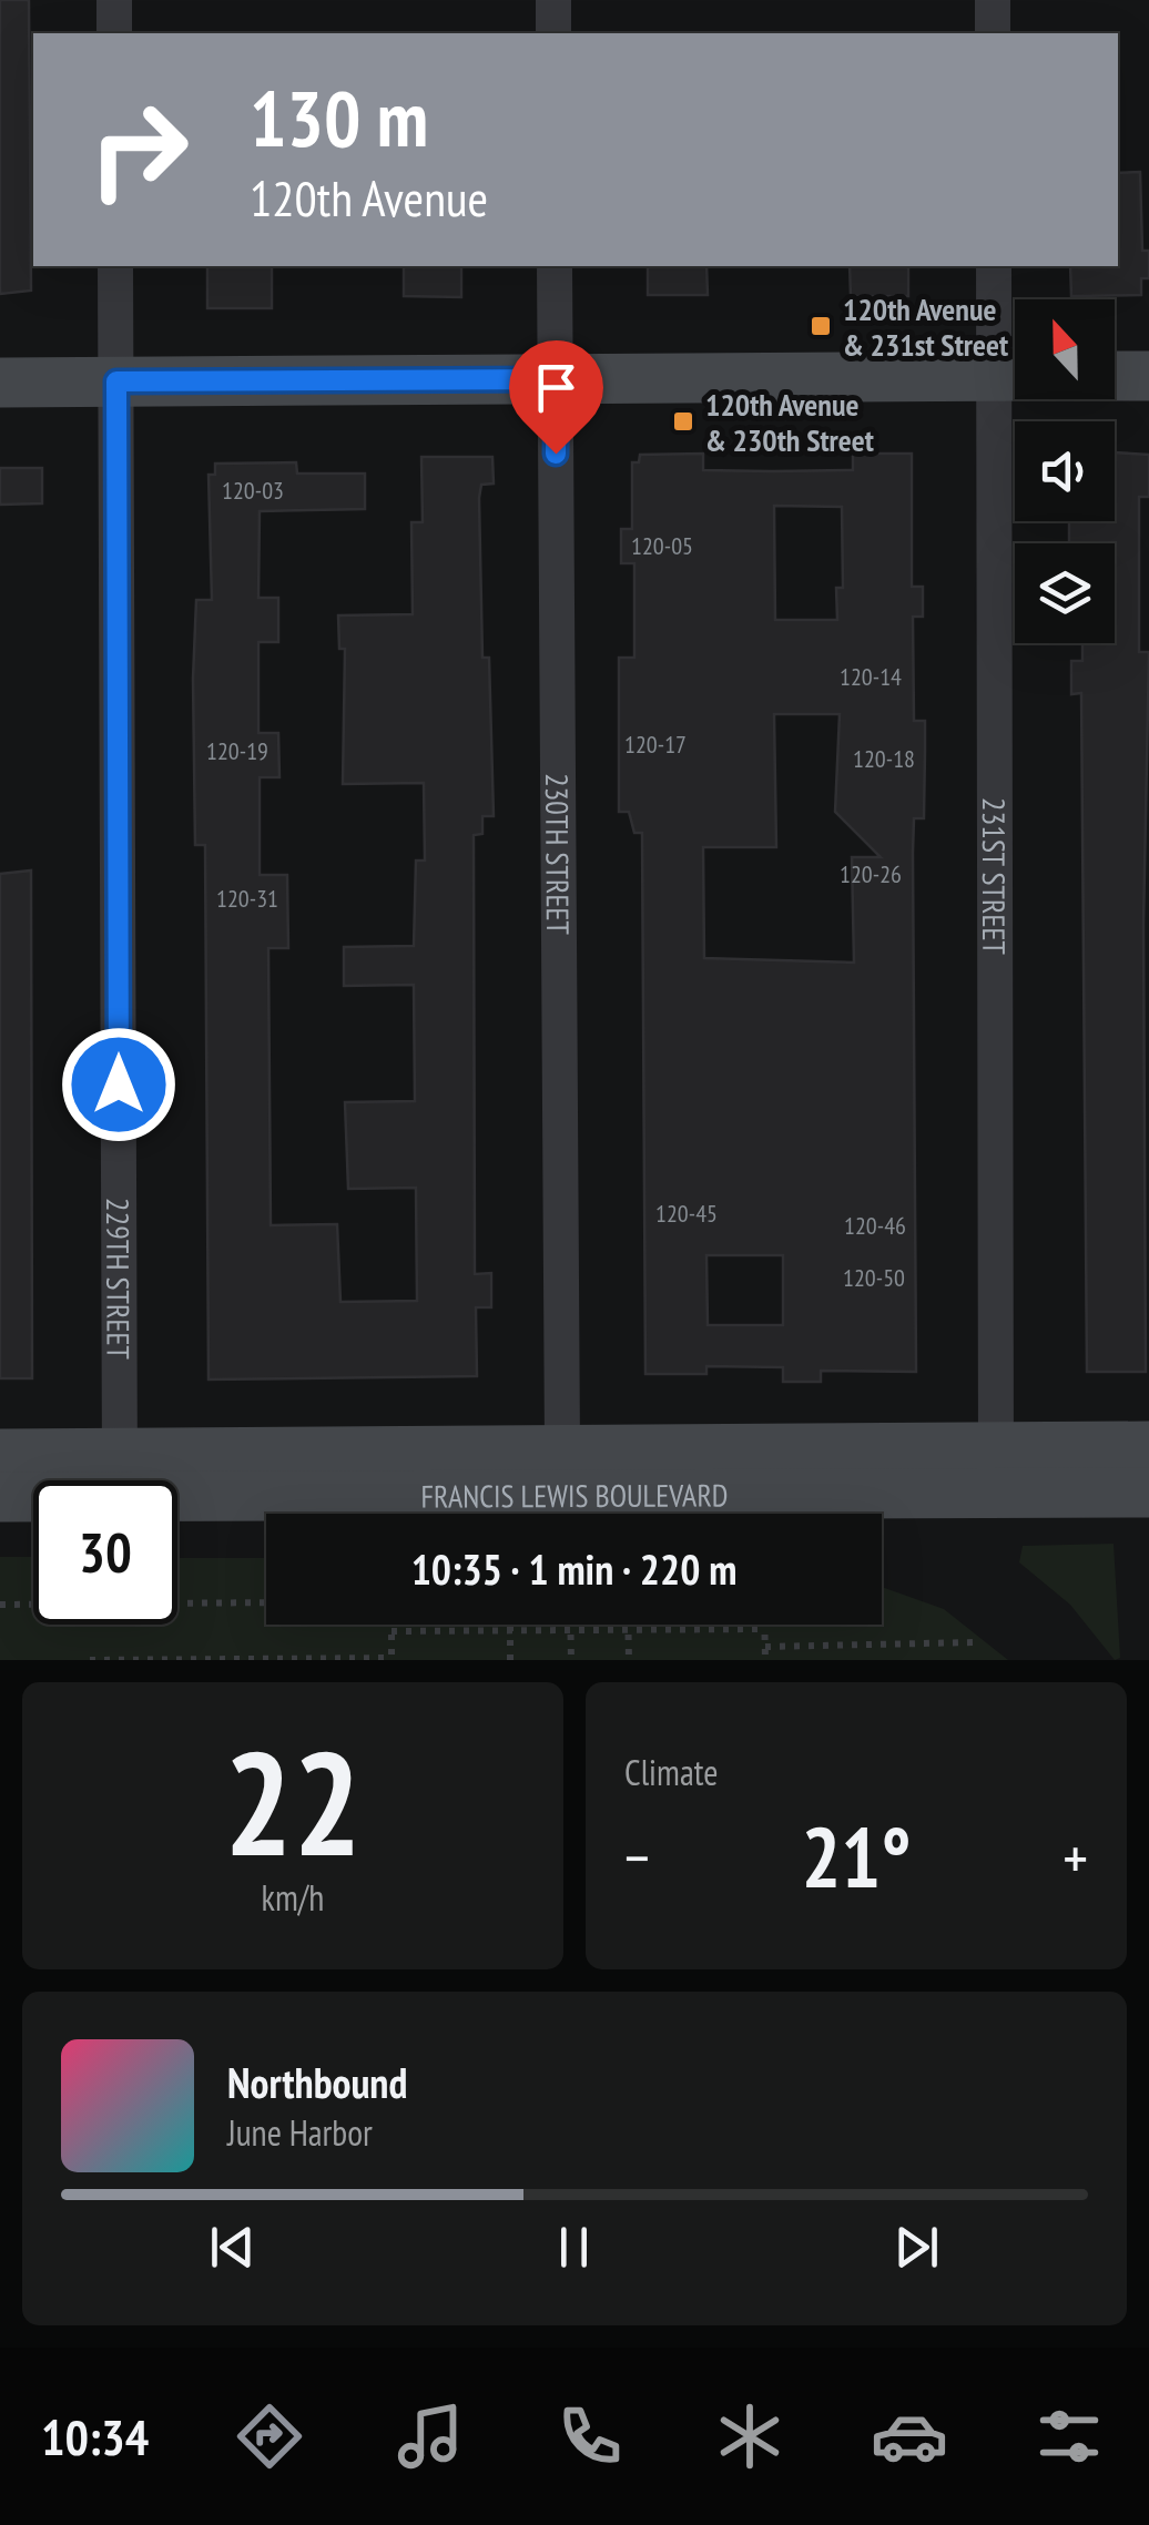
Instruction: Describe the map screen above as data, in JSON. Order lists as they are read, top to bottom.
{
  "streets": {
    "main road": ["FRANCIS LEWIS BOULEVARD"],
    "street": ["230TH STREET", "231ST STREET", "229TH STREET"]
  },
  "crossings": [
    ["230TH STREET", "FRANCIS LEWIS BOULEVARD"],
    ["231ST STREET", "FRANCIS LEWIS BOULEVARD"],
    ["229TH STREET", "FRANCIS LEWIS BOULEVARD"]
  ],
  "places": {
    "transit": ["120th Avenue & 231st Street", "120th Avenue & 230th Street"]
  },
  "house_numbers": [
    "120-03",
    "120-05",
    "120-14",
    "120-17",
    "120-19",
    "120-18",
    "120-26",
    "120-31",
    "120-45",
    "120-46",
    "120-50"
  ],
  "north": "top",
  "page": {
    "turn": ["130 m", "120th Avenue"],
    "limit": "30",
    "trip": "10:35 · 1 min · 220 m",
    "tile": [
      ["22", "km/h"],
      "Climate"
    ],
    "heat": ["−", "21°", "+"],
    "song": ["Northbound", "June Harbor"],
    "tabs": "10:34"
  }
}
